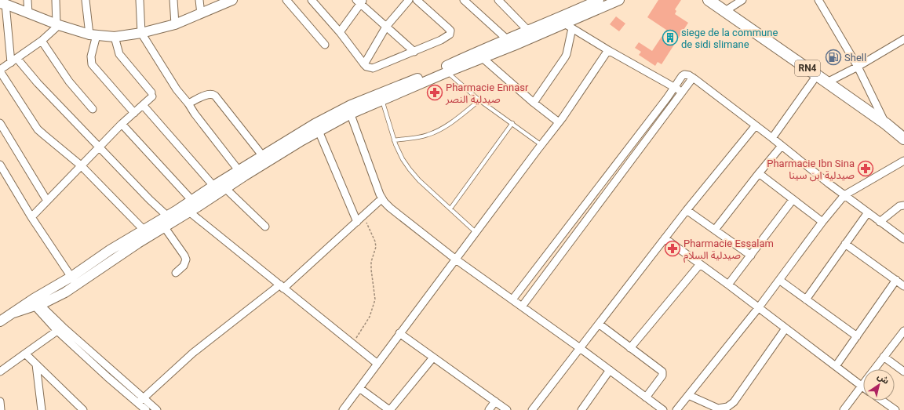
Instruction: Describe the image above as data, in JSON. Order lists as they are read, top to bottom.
{
  "streets": {
    "main road": ["RN4"]
  },
  "places": {
    "building": ["siege de la commune de sidi slimane"],
    "fuel station": ["Shell"],
    "pharmacy": ["Pharmacie Ennasr صيدلية النصر", "Pharmacie Ibn Sina صيدلية ابن سينا", "Pharmacie Essalam صيدلية السلام"]
  },
  "north": "top right"
}
